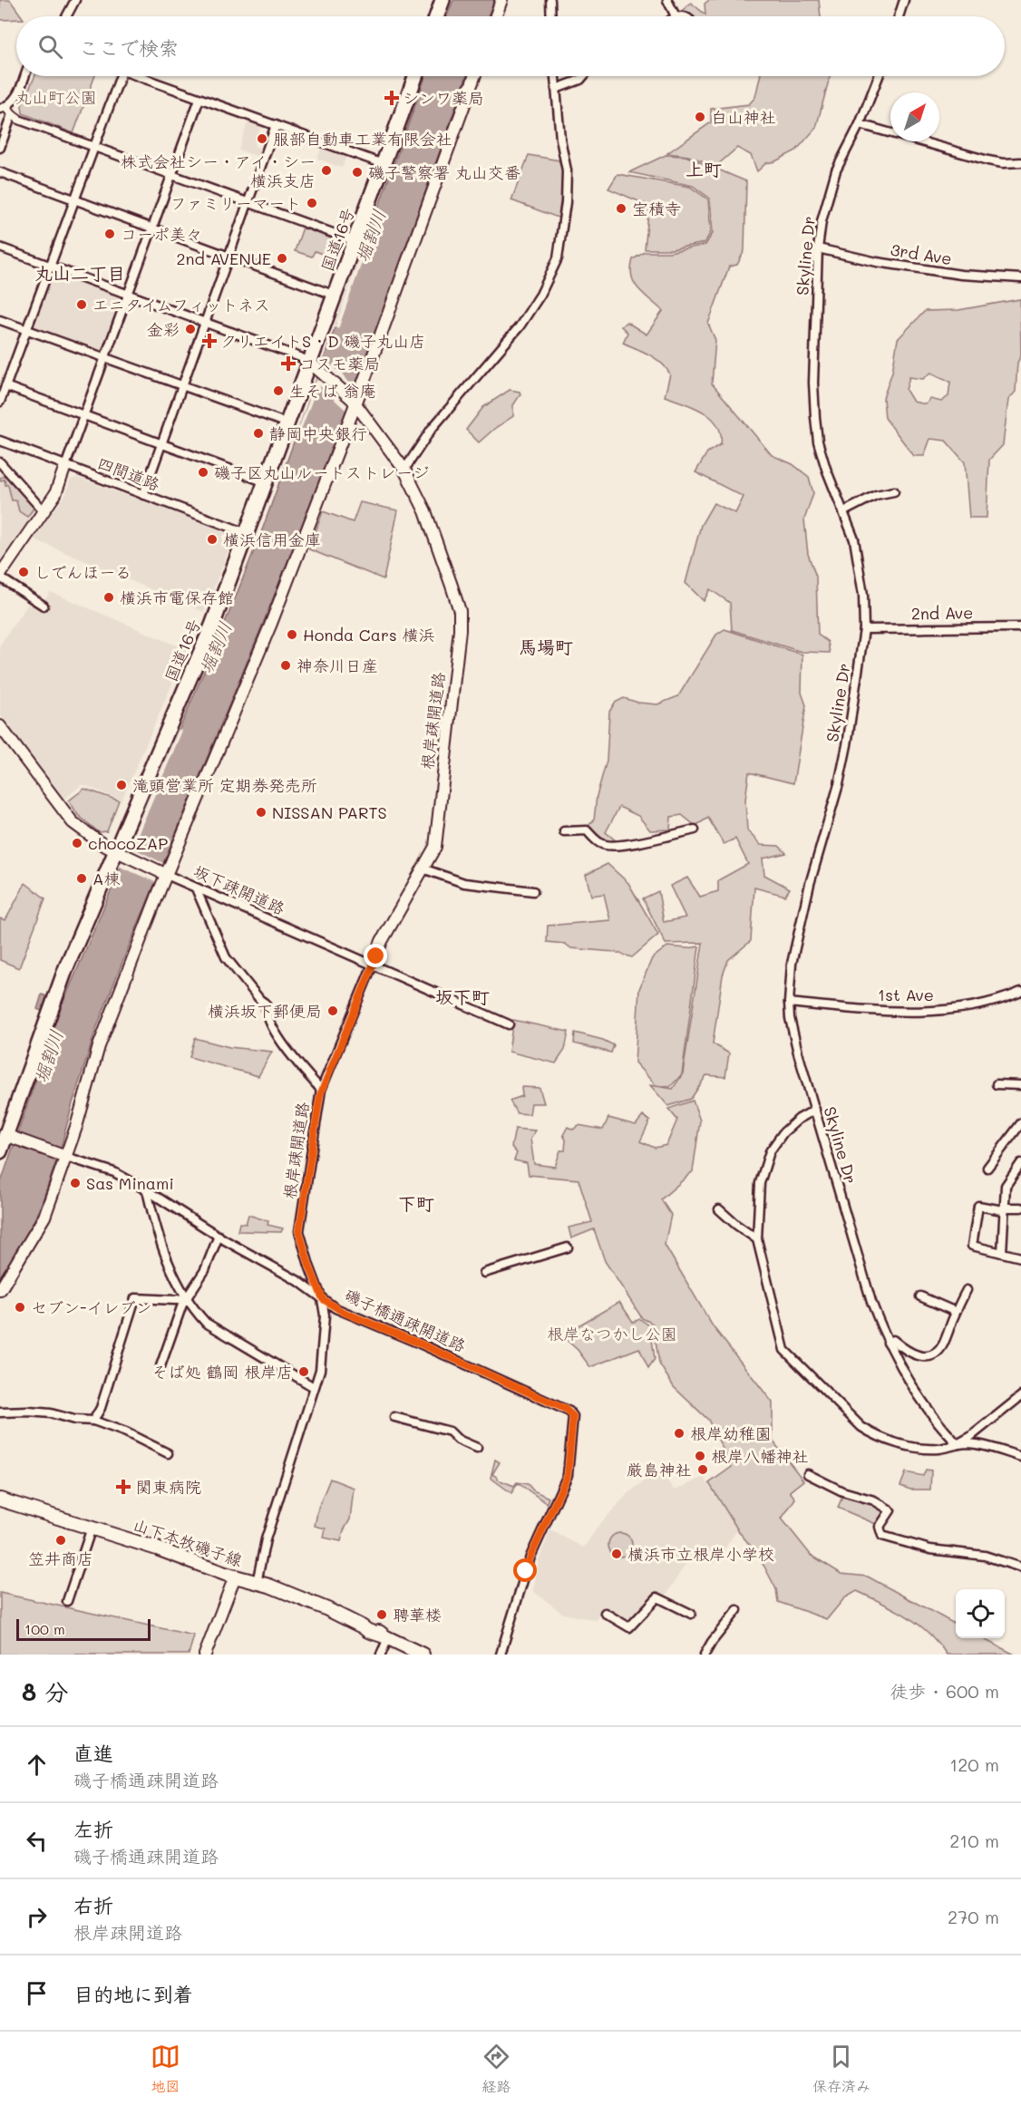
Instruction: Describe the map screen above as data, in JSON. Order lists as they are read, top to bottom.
{
  "streets": {
    "highway": ["国道16号"],
    "main road": ["山下本牧磯子線"],
    "street": [
      "3rd Ave",
      "Skyline Dr",
      "四間道路",
      "2nd Ave",
      "根岸疎開道路",
      "坂下疎開道路",
      "1st Ave",
      "磯子橋通疎開道路"
    ]
  },
  "crossings": [
    ["国道16号", "四間道路"],
    ["国道16号", "根岸疎開道路"],
    ["国道16号", "坂下疎開道路"],
    ["国道16号", "磯子橋通疎開道路"],
    ["3rd Ave", "Skyline Dr"],
    ["Skyline Dr", "2nd Ave"],
    ["Skyline Dr", "1st Ave"],
    ["根岸疎開道路", "坂下疎開道路"],
    ["根岸疎開道路", "磯子橋通疎開道路"],
    ["根岸疎開道路", "山下本牧磯子線"]
  ],
  "districts": [
    "上町",
    "丸山二丁目",
    "馬場町",
    "坂下町",
    "下町"
  ],
  "water": ["堀割川"],
  "parks": ["丸山町公園", "根岸なつかし公園"],
  "places": {
    "health": [
      "シンワ薬局",
      "クリエイトS・D 磯子丸山店",
      "コスモ薬局",
      "関東病院"
    ],
    "other": [
      "白山神社",
      "服部自動車工業有限会社",
      "株式会社シー・アイ・シー 横浜支店",
      "磯子警察署 丸山交番",
      "ファミリーマート",
      "宝積寺",
      "コーポ美々",
      "2nd AVENUE",
      "エニタイムフィットネス",
      "金彩",
      "生そば 翁庵",
      "静岡中央銀行",
      "磯子区丸山ルートストレージ",
      "横浜信用金庫",
      "しでんほーる",
      "横浜市電保存館",
      "Honda Cars 横浜",
      "神奈川日産",
      "滝頭営業所 定期券発売所",
      "NISSAN PARTS",
      "chocoZAP",
      "A棟",
      "横浜坂下郵便局",
      "Sas Minami",
      "セブン-イレブン",
      "そば処 鶴岡 根岸店",
      "根岸幼稚園",
      "根岸八幡神社",
      "厳島神社",
      "笠井商店",
      "横浜市立根岸小学校",
      "聘華楼"
    ]
  },
  "scale_bar": "100 m",
  "north": "top right",
  "page": {
    "search": "ここで検索",
    "scale": "100 m",
    "heading": ["8 分", "徒歩 · 600 m"],
    "list": [
      ["直進", "磯子橋通疎開道路", "120 m"],
      ["左折", "磯子橋通疎開道路", "210 m"],
      ["右折", "根岸疎開道路", "270 m"],
      "目的地に到着"
    ],
    "nav": ["地図", "経路", "保存済み"]
  }
}
